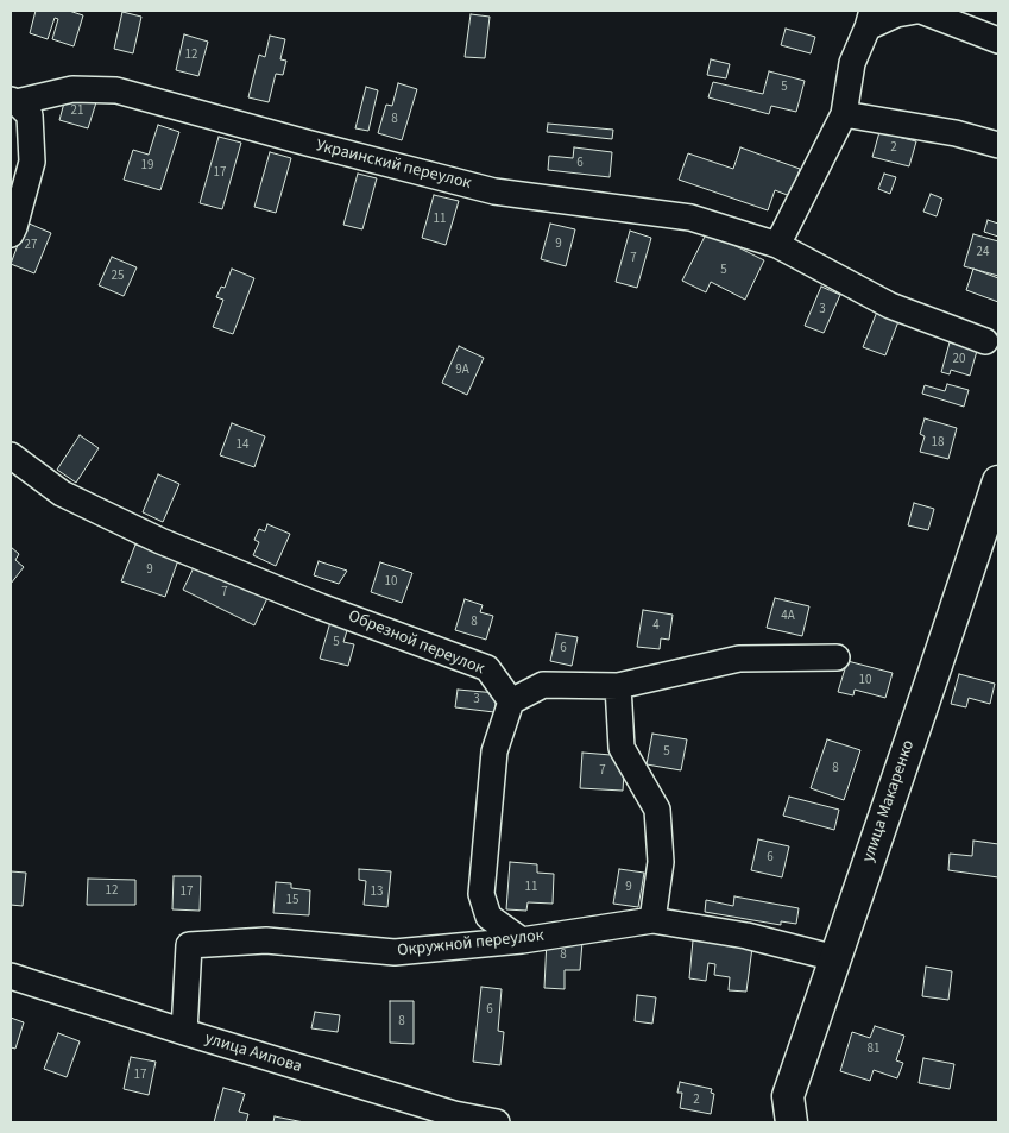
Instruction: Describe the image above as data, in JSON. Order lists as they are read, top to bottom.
{
  "streets": {
    "main road": ["улица Макаренко"],
    "street": [
      "Украинский переулок",
      "Обрезной переулок",
      "Окружной переулок",
      "улица Аипова"
    ]
  },
  "crossings": [
    ["улица Макаренко", "Окружной переулок"],
    ["Окружной переулок", "улица Аипова"]
  ],
  "house_numbers": [
    "12",
    "5",
    "21",
    "8",
    "2",
    "6",
    "19",
    "17",
    "11",
    "9",
    "27",
    "24",
    "7",
    "5",
    "25",
    "3",
    "20",
    "9А",
    "18",
    "14",
    "9",
    "10",
    "7",
    "4А",
    "8",
    "4",
    "5",
    "6",
    "10",
    "3",
    "5",
    "8",
    "7",
    "6",
    "11",
    "9",
    "12",
    "17",
    "13",
    "15",
    "8",
    "6",
    "8",
    "81",
    "17",
    "2"
  ]
}
